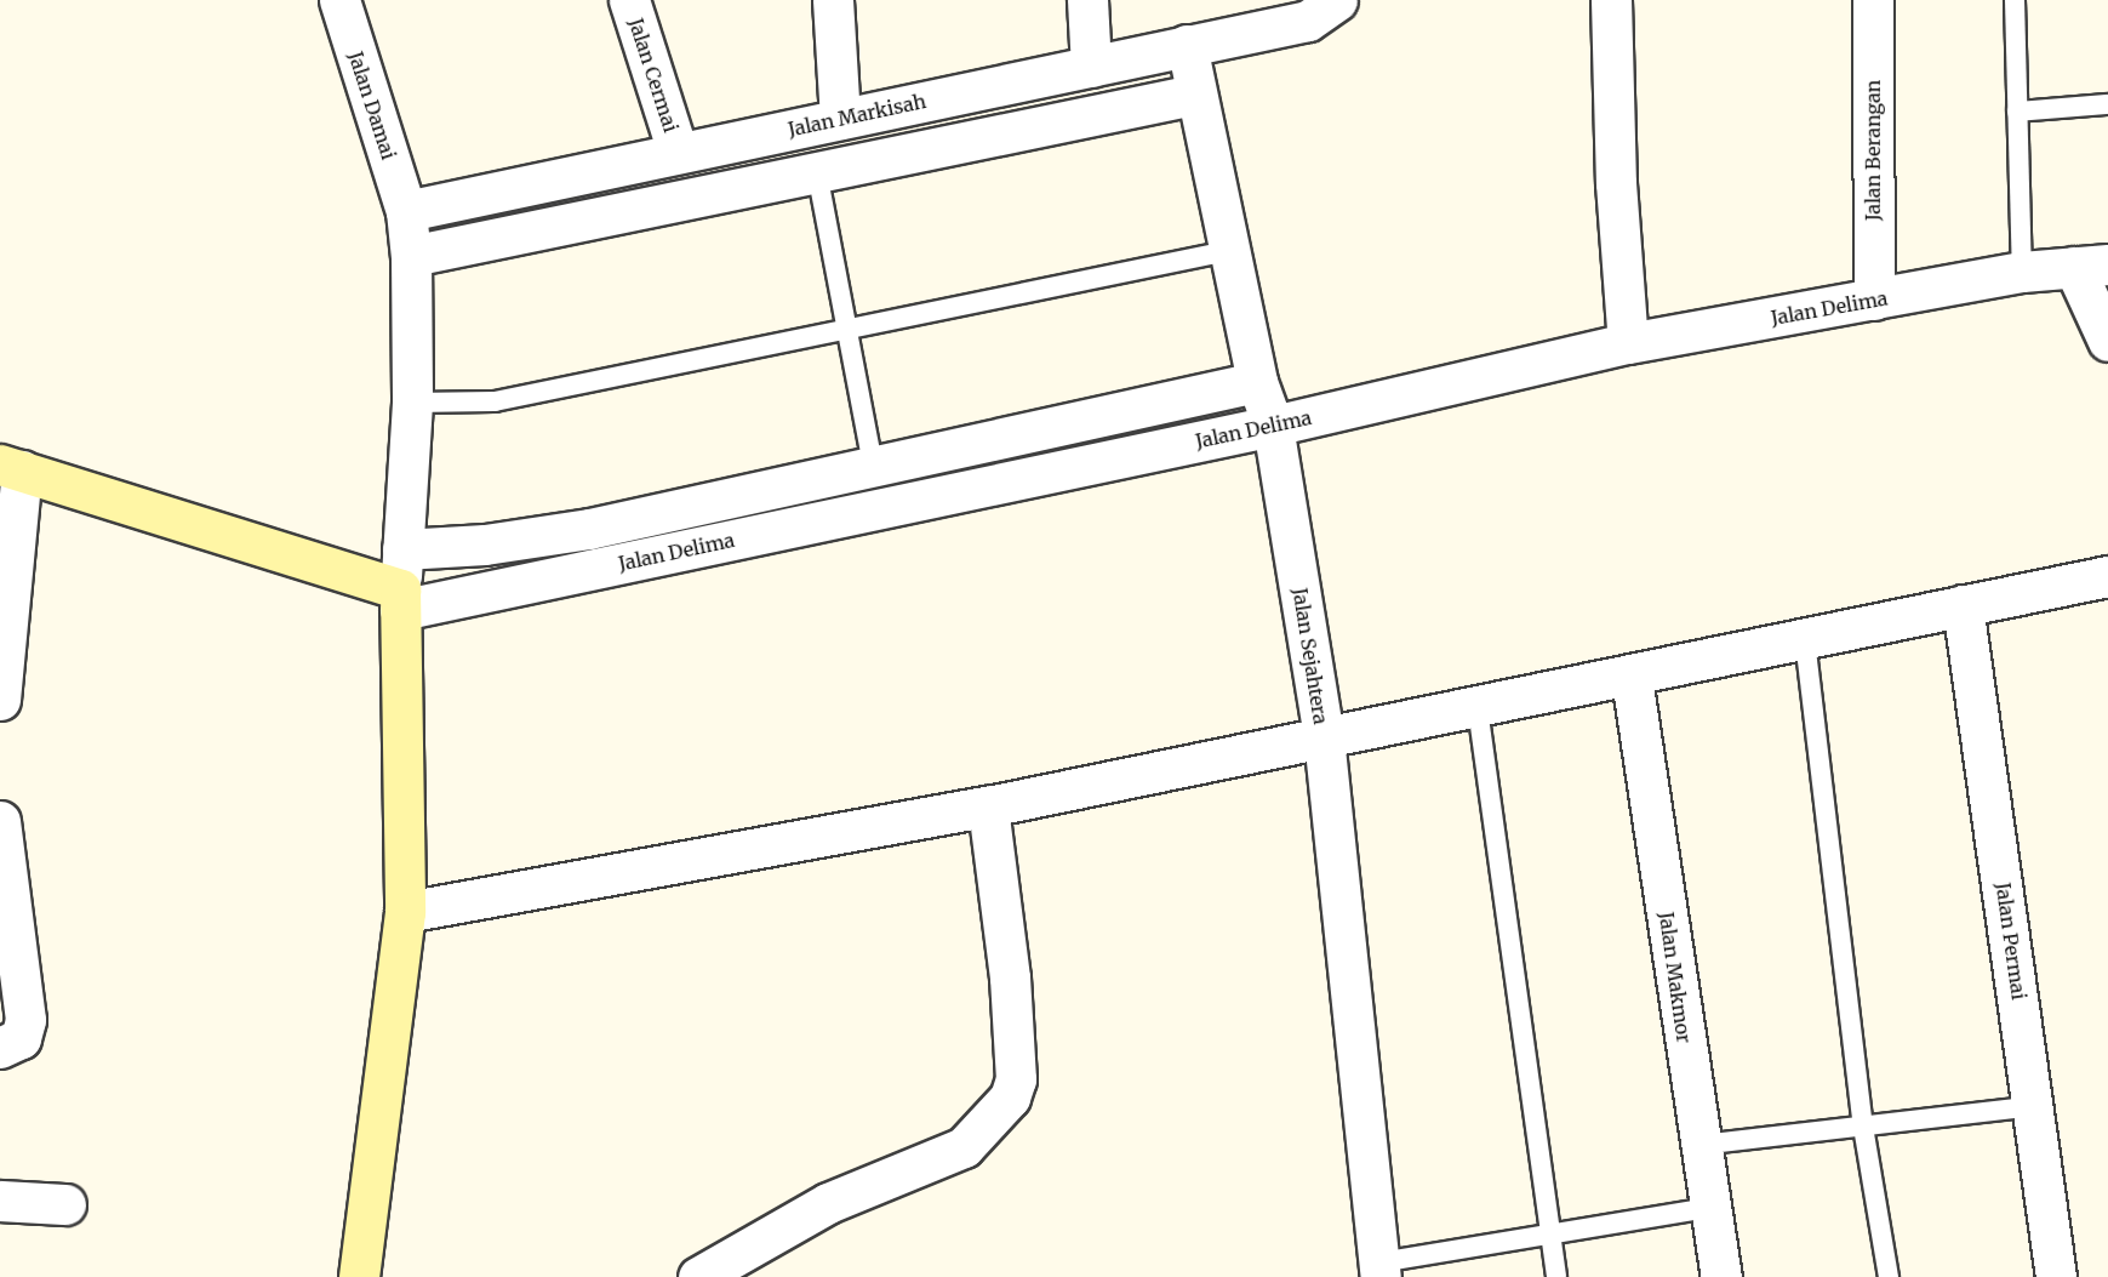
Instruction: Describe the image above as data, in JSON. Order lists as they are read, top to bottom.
{
  "streets": {
    "street": [
      "Jalan Cermai",
      "Jalan Damai",
      "Jalan Markisah",
      "Jalan Berangan",
      "Jalan Delima",
      "Jalan Sejahtera",
      "Jalan Permai",
      "Jalan Makmor"
    ]
  },
  "crossings": [
    ["Jalan Cermai", "Jalan Markisah"],
    ["Jalan Damai", "Jalan Markisah"],
    ["Jalan Damai", "Jalan Delima"],
    ["Jalan Markisah", "Jalan Sejahtera"],
    ["Jalan Berangan", "Jalan Delima"],
    ["Jalan Delima", "Jalan Sejahtera"]
  ]
}
